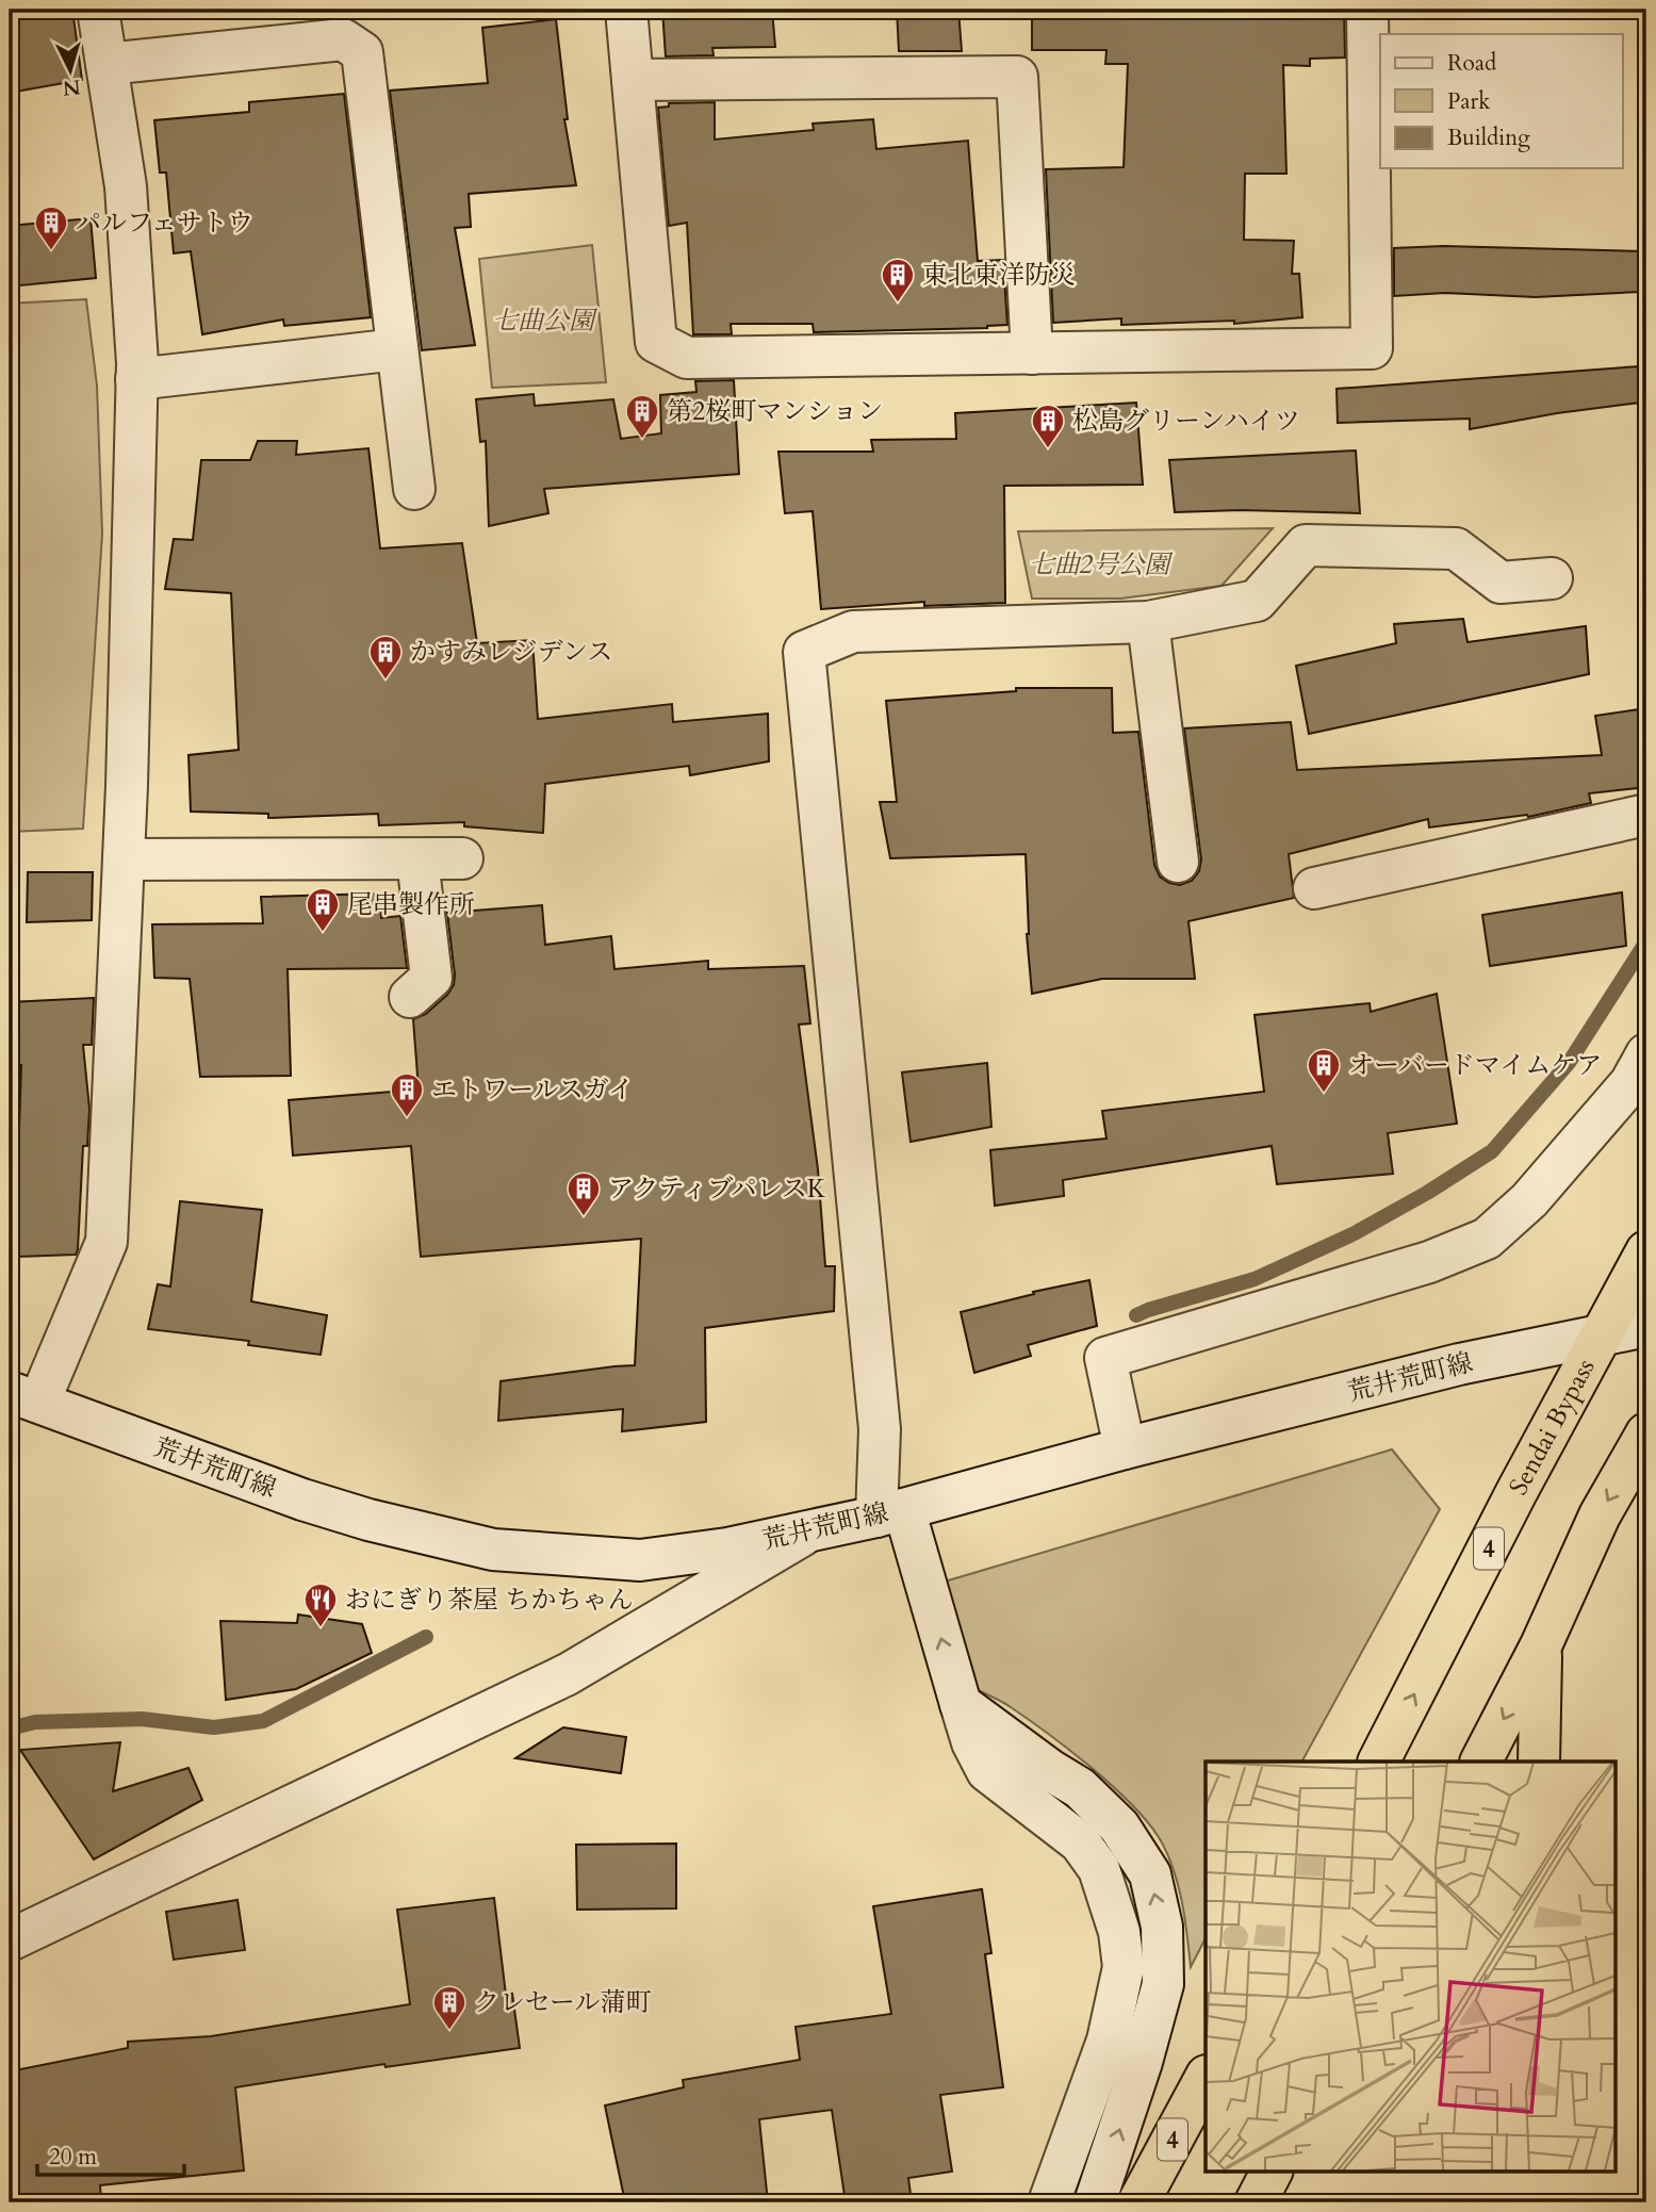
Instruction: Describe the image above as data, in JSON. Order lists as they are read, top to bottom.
{
  "streets": {
    "highway": ["Sendai Bypass", "4"],
    "street": ["荒井荒町線"]
  },
  "crossings": [
    ["荒井荒町線", "Sendai Bypass"]
  ],
  "parks": ["七曲公園", "七曲2号公園"],
  "places": {
    "building": [
      "パルフェサトウ",
      "東北東洋防災",
      "第2桜町マンション",
      "松島グリーンハイツ",
      "かすみレジデンス",
      "尾串製作所",
      "オーバードマイムケア",
      "エトワールスガイ",
      "アクティブパレスK",
      "クレセール蒲町"
    ],
    "restaurant": ["おにぎり茶屋 ちかちゃん"]
  },
  "legend": ["Road", "Park", "Building"],
  "scale_bar": "20 m",
  "north": "bottom"
}
